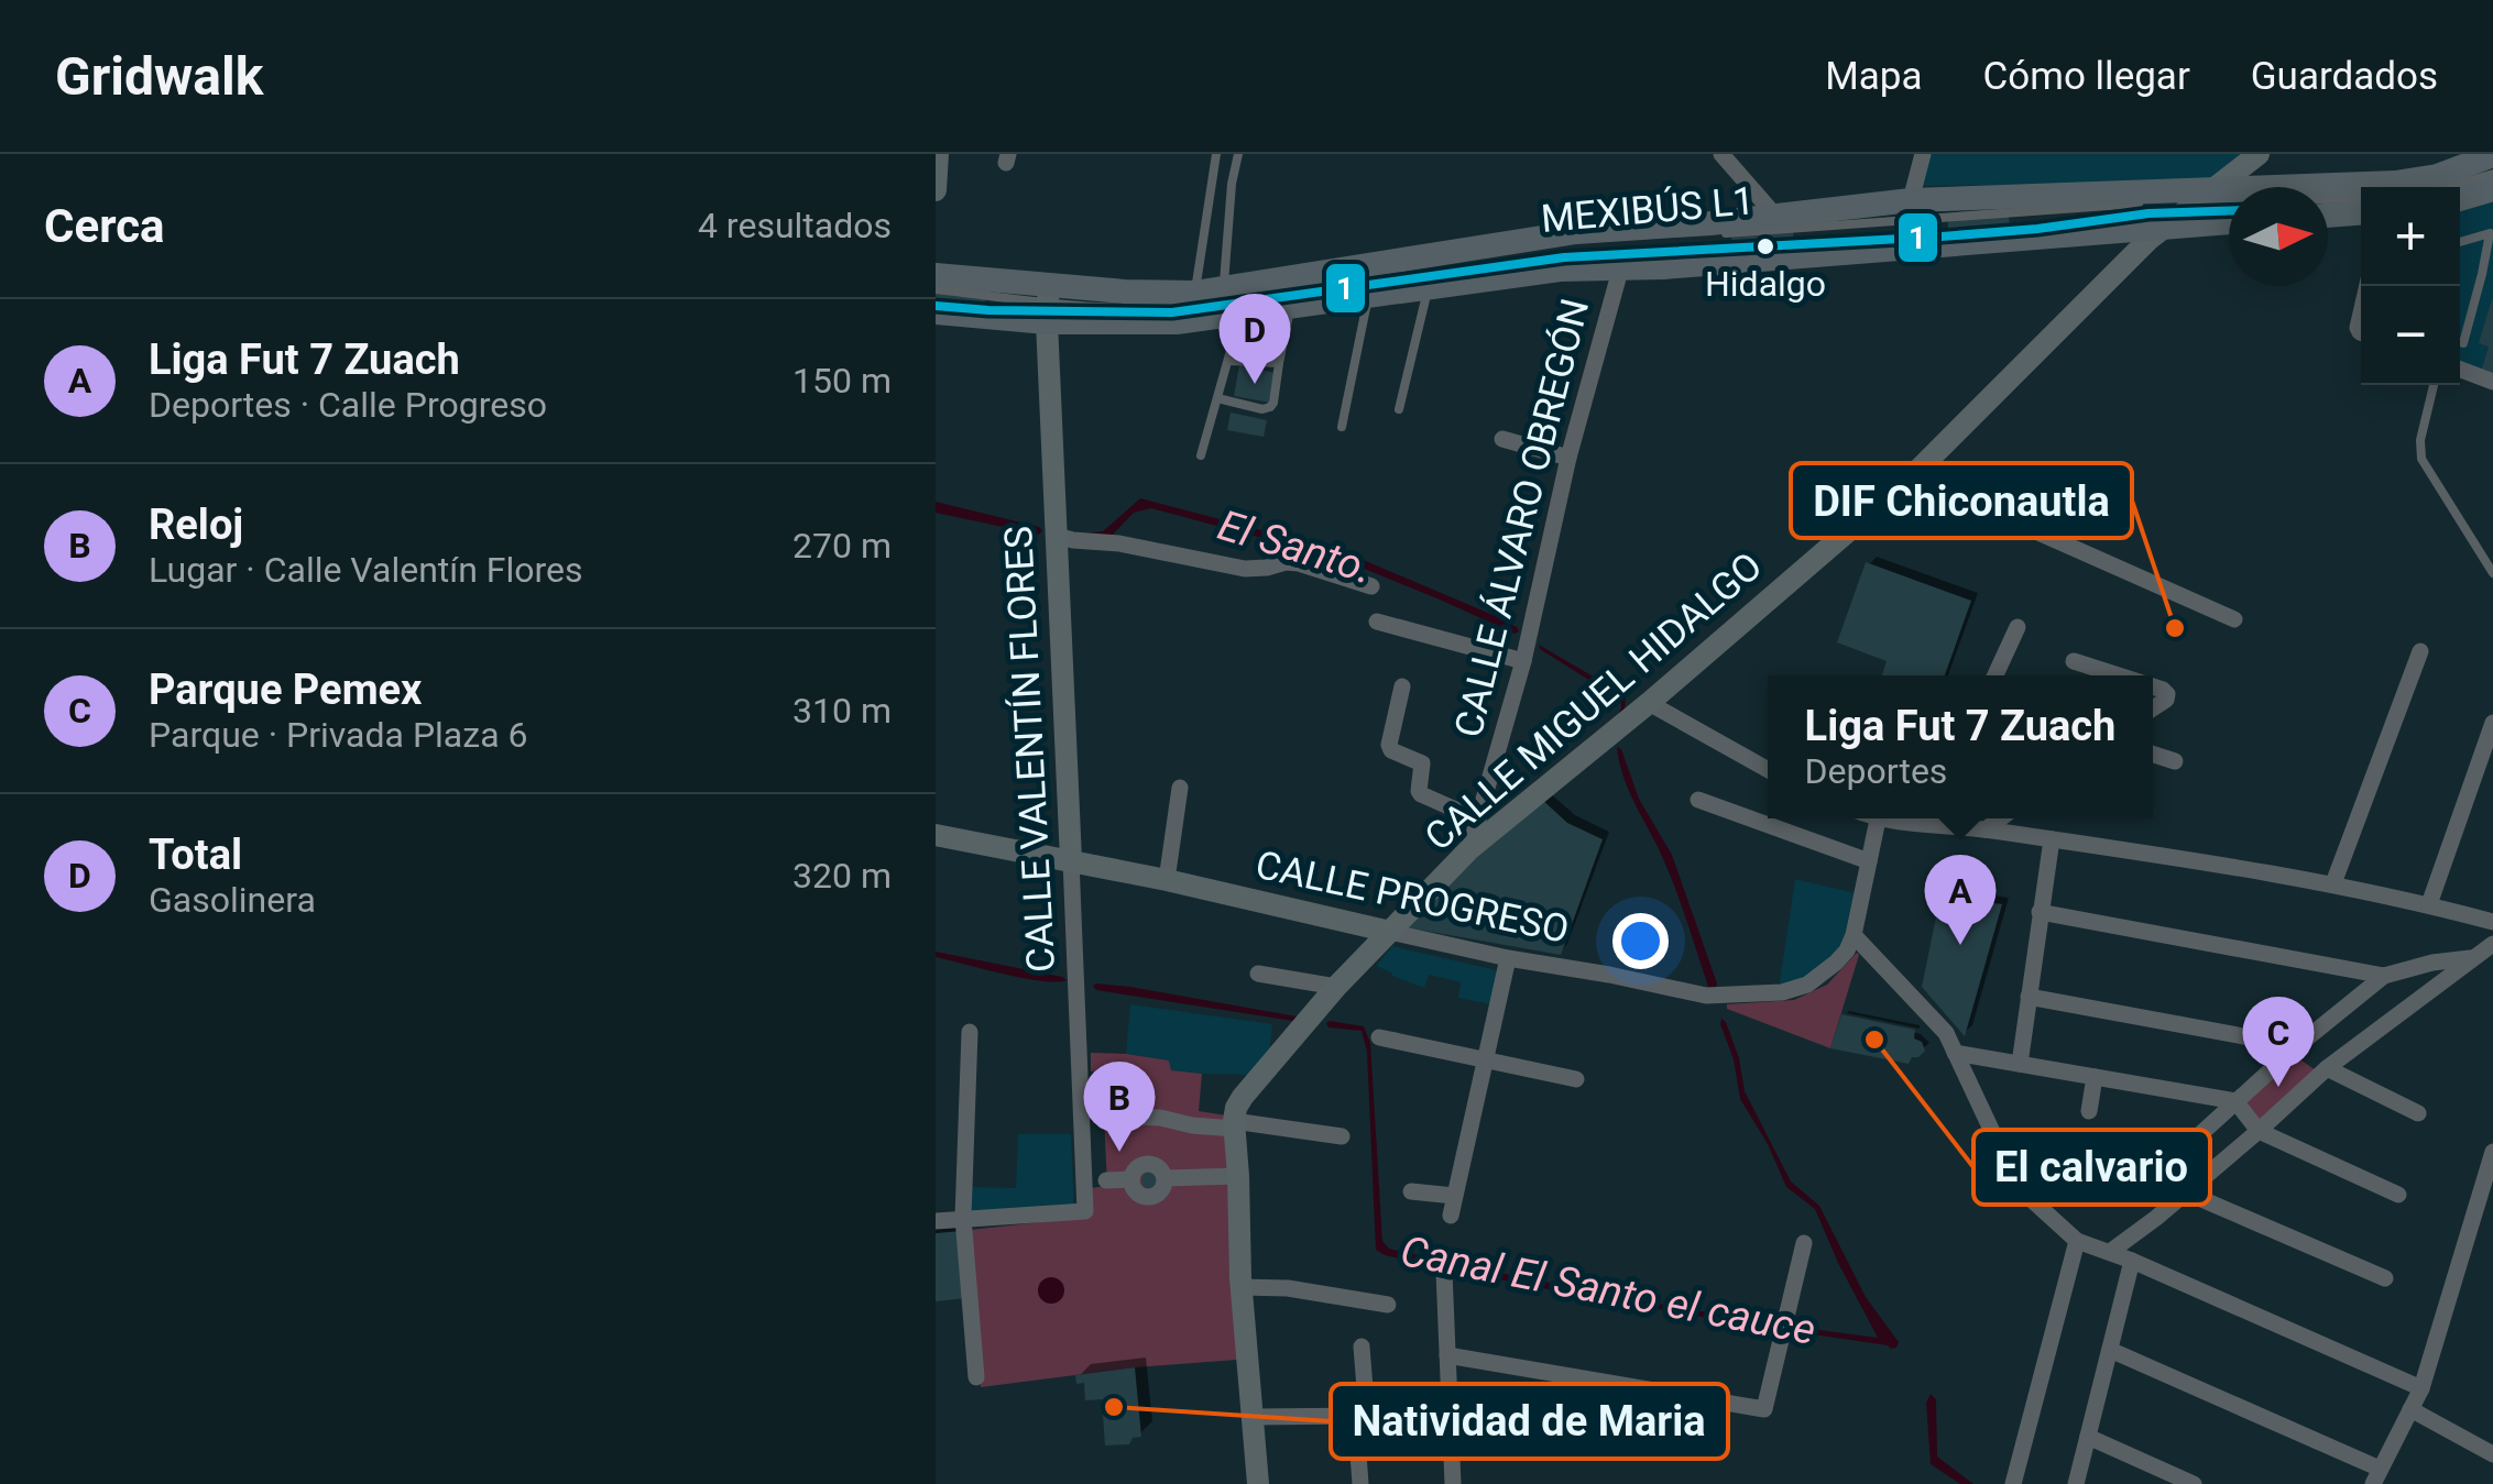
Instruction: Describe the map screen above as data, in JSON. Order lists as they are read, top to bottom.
{
  "streets": {
    "street": [
      "CALLE ÁLVARO OBREGÓN",
      "CALLE MIGUEL HIDALGO",
      "CALLE VALENTÍN FLORES",
      "CALLE PROGRESO"
    ],
    "lane": ["MEXIBÚS L1"]
  },
  "crossings": [
    ["MEXIBÚS L1", "CALLE MIGUEL HIDALGO"],
    ["MEXIBÚS L1", "CALLE VALENTÍN FLORES"],
    ["CALLE ÁLVARO OBREGÓN", "CALLE MIGUEL HIDALGO"],
    ["CALLE MIGUEL HIDALGO", "CALLE PROGRESO"],
    ["CALLE VALENTÍN FLORES", "CALLE PROGRESO"]
  ],
  "water": ["El Santo.", "Canal El Santo el cauce"],
  "places": [
    "Hidalgo",
    "DIF Chiconautla",
    "El calvario",
    "Natividad de Maria"
  ],
  "lines": ["transit line 1"],
  "north": "right",
  "page": {
    "header": "Gridwalk",
    "nav": ["Mapa", "Cómo llegar", "Guardados"],
    "heading": ["Cerca", "4 resultados"],
    "map_buttons": ["+", "−"],
    "pins": [
      "D",
      "A",
      "C",
      "B"
    ],
    "list": [
      {
        "mark": "A",
        "name": "Liga Fut 7 Zuach",
        "note": "Deportes · Calle Progreso",
        "value": "150 m"
      },
      {
        "mark": "B",
        "name": "Reloj",
        "note": "Lugar · Calle Valentín Flores",
        "value": "270 m"
      },
      {
        "mark": "C",
        "name": "Parque Pemex",
        "note": "Parque · Privada Plaza 6",
        "value": "310 m"
      },
      {
        "mark": "D",
        "name": "Total",
        "note": "Gasolinera",
        "value": "320 m"
      }
    ],
    "popup": ["Liga Fut 7 Zuach", "Deportes"]
  }
}
